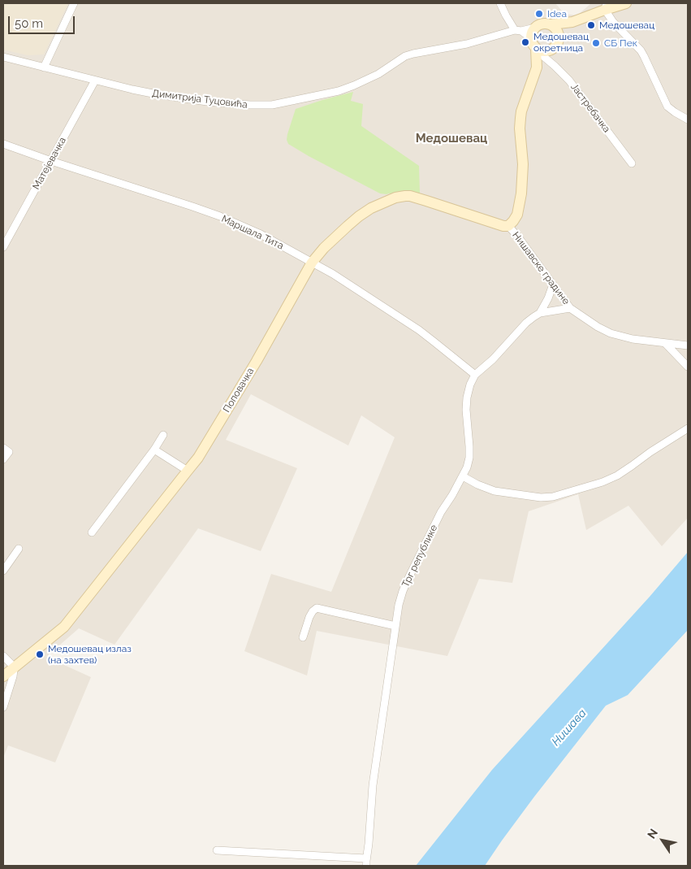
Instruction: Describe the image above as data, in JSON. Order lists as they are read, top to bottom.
{
  "streets": {
    "street": [
      "Димитрија Туцовића",
      "Јастребачка",
      "Матејевачка",
      "Маршала Тита",
      "Нишавске градине",
      "Поповачка",
      "Трг републике"
    ]
  },
  "crossings": [
    ["Димитрија Туцовића", "Јастребачка"],
    ["Димитрија Туцовића", "Матејевачка"],
    ["Матејевачка", "Маршала Тита"],
    ["Маршала Тита", "Поповачка"],
    ["Маршала Тита", "Трг републике"],
    ["Нишавске градине", "Поповачка"]
  ],
  "districts": ["Медошевац"],
  "water": ["Нишава"],
  "places": [
    "Idea",
    "Медошевац",
    "Медошевац окретница",
    "СБ Пек",
    "Медошевац излаз (на захтев)"
  ],
  "scale_bar": "50 m",
  "north": "top left"
}
